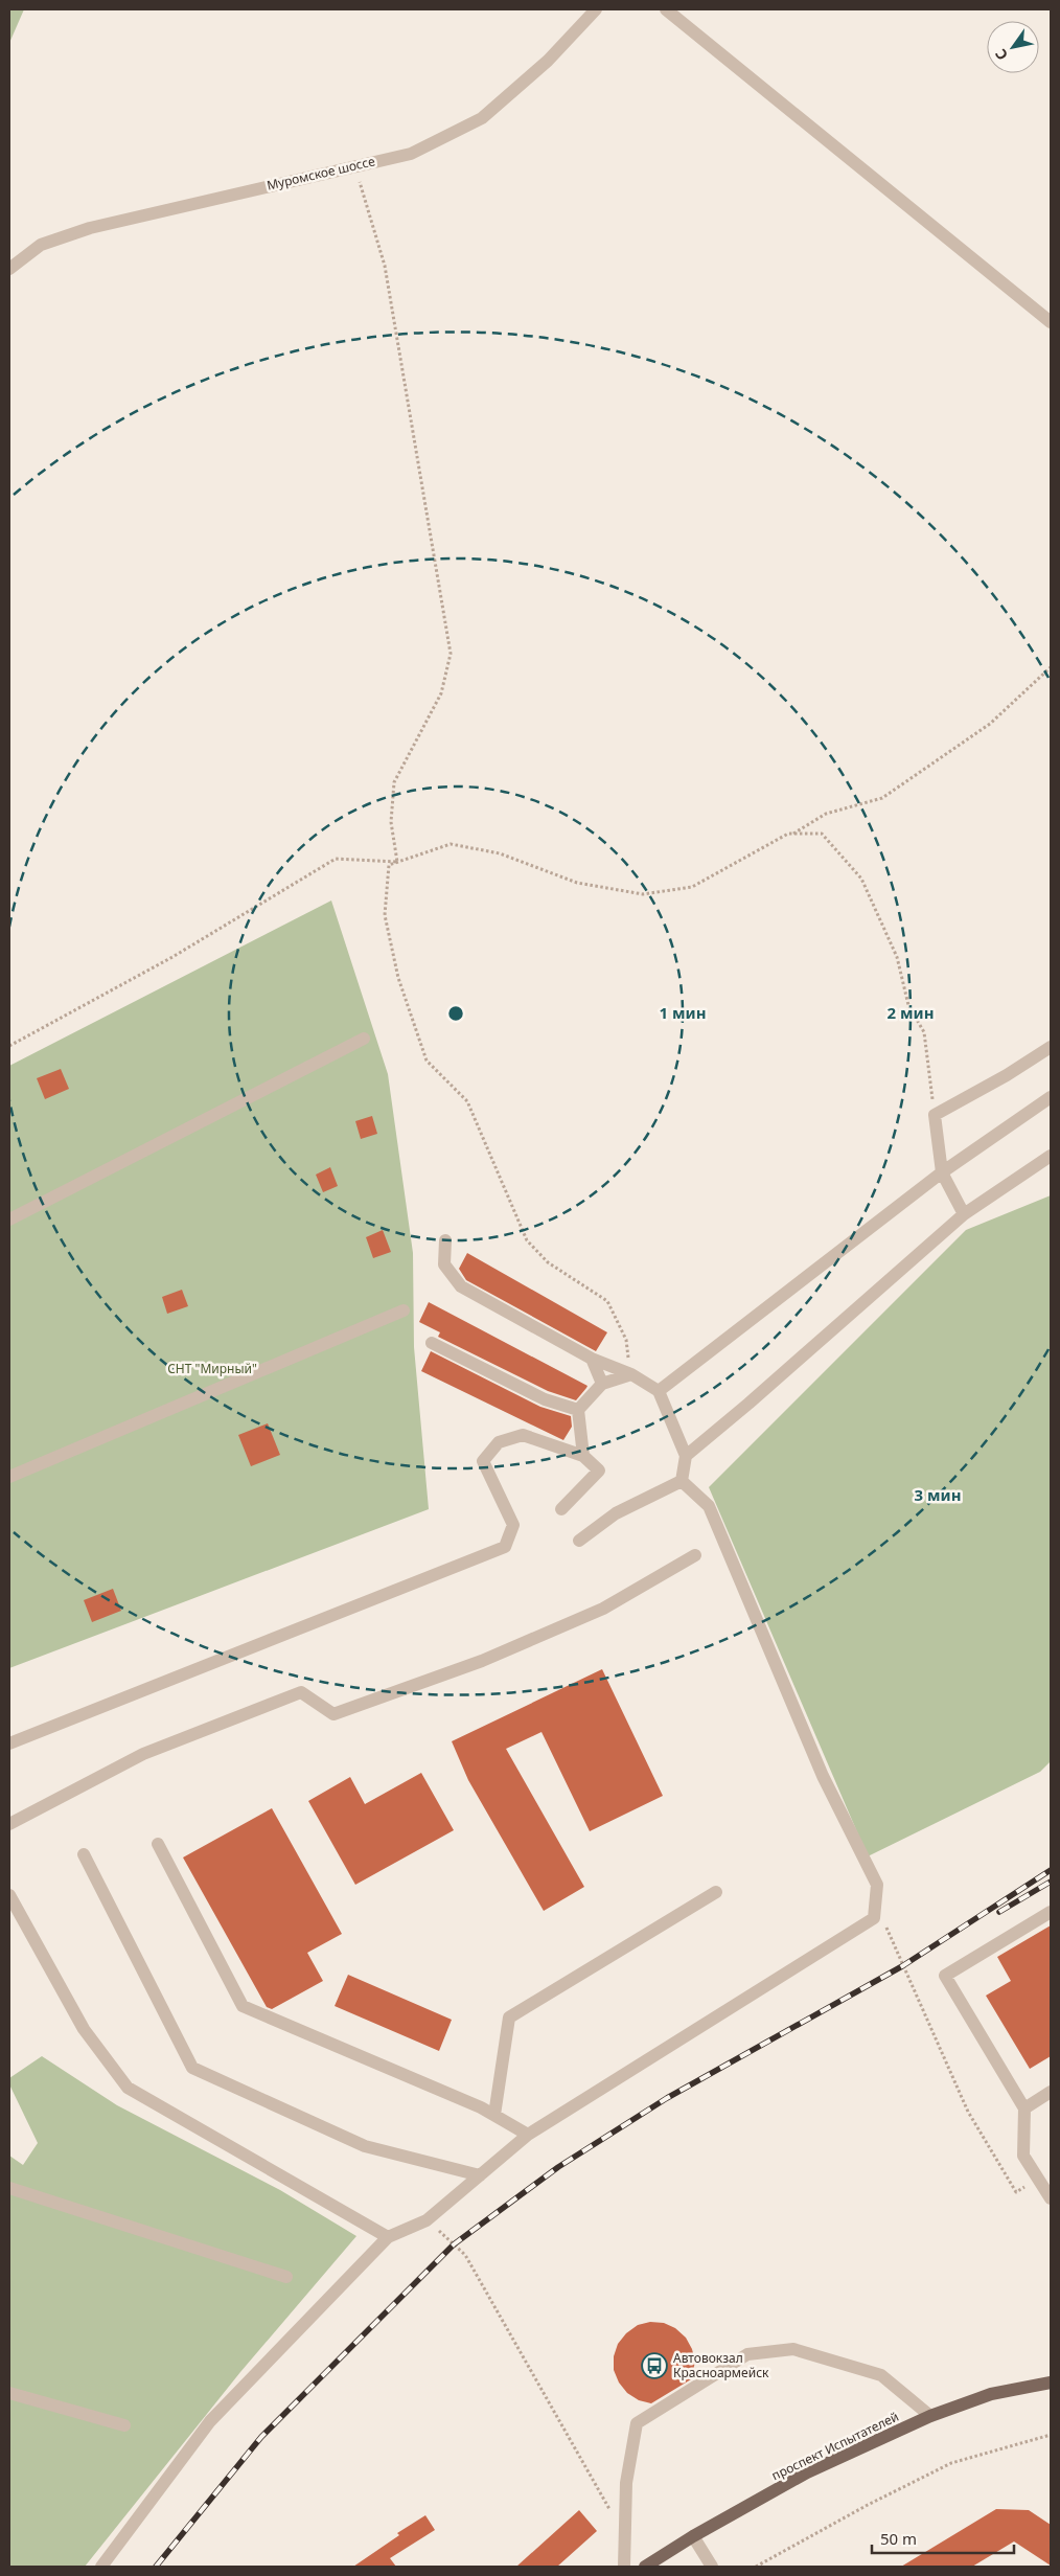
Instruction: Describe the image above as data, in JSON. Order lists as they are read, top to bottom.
{
  "streets": {
    "main road": ["проспект Испытателей"],
    "street": ["Муромское шоссе"]
  },
  "parks": ["СНТ \"Мирный\""],
  "places": {
    "bus stop": ["Автовокзал Красноармейск"]
  },
  "scale_bar": "50 m",
  "north": "bottom left",
  "rings": ["1 мин", "2 мин", "3 мин"]
}
